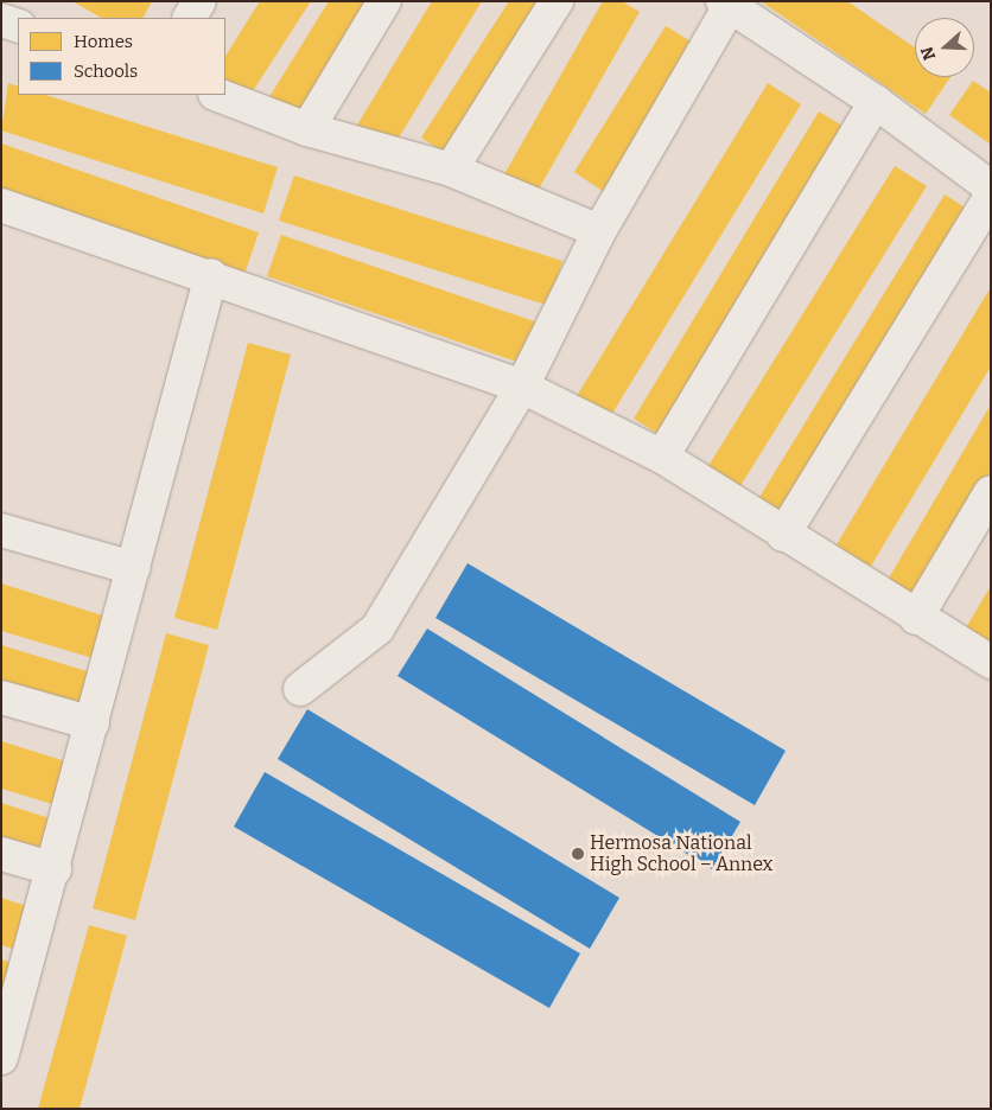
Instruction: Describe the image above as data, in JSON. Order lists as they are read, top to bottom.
{
  "places": ["Hermosa National High School – Annex"],
  "legend": ["Homes", "Schools"],
  "north": "left"
}
